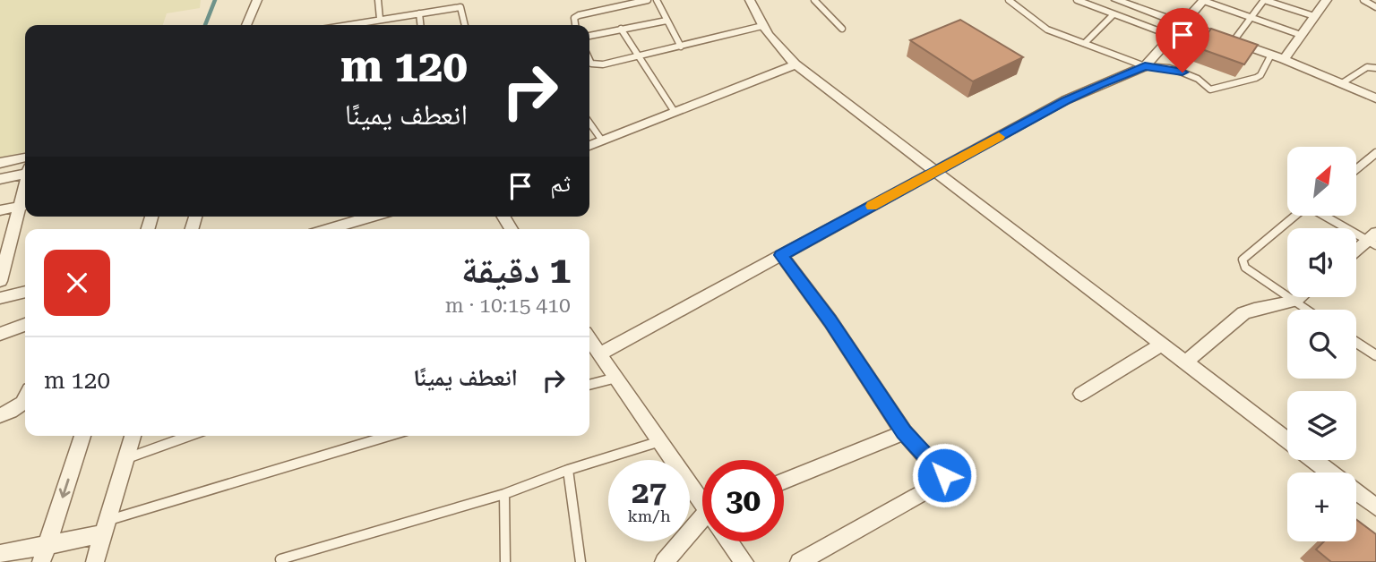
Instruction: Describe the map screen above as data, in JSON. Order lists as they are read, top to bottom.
{
  "north": "top right",
  "page": {
    "turn": ["120 m", "انعطف يمينًا"],
    "map_buttons": "+",
    "then": "ثم",
    "heading": ["1 دقيقة", "410 m · 10:15"],
    "list": [
      {
        "name": "انعطف يمينًا",
        "value": "120 m"
      }
    ],
    "speed": "27 km/h",
    "limit": "30"
  }
}
